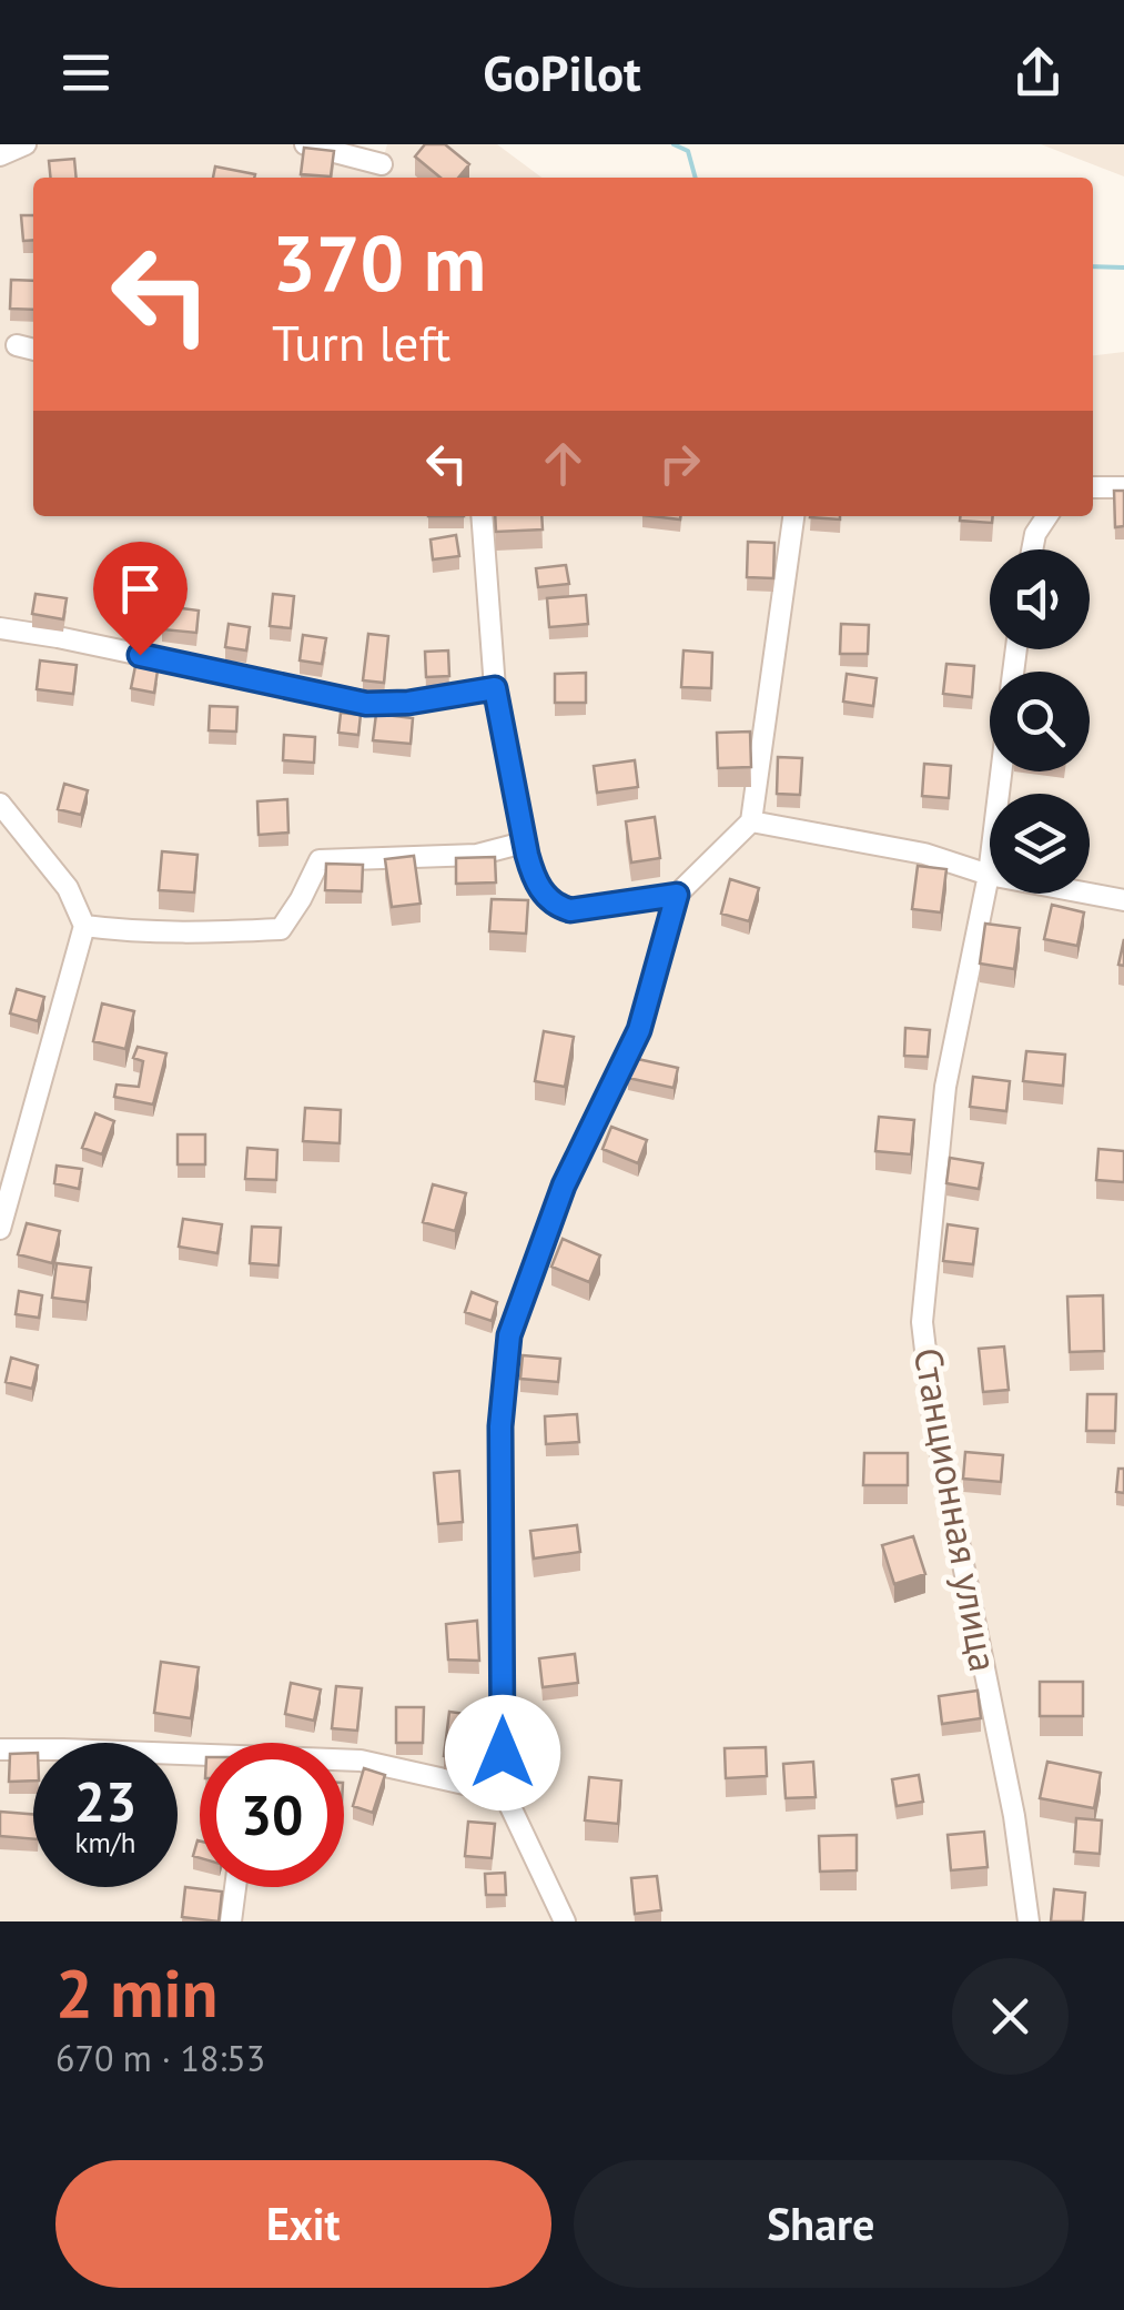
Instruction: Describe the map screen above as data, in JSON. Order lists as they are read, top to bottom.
{
  "streets": {
    "street": ["Станционная улица"]
  },
  "page": {
    "header": "GoPilot",
    "turn": ["370 m", "Turn left"],
    "speed": "23 km/h",
    "limit": "30",
    "heading": ["2 min", "670 m · 18:53"],
    "buttons": ["Exit", "Share"]
  }
}
